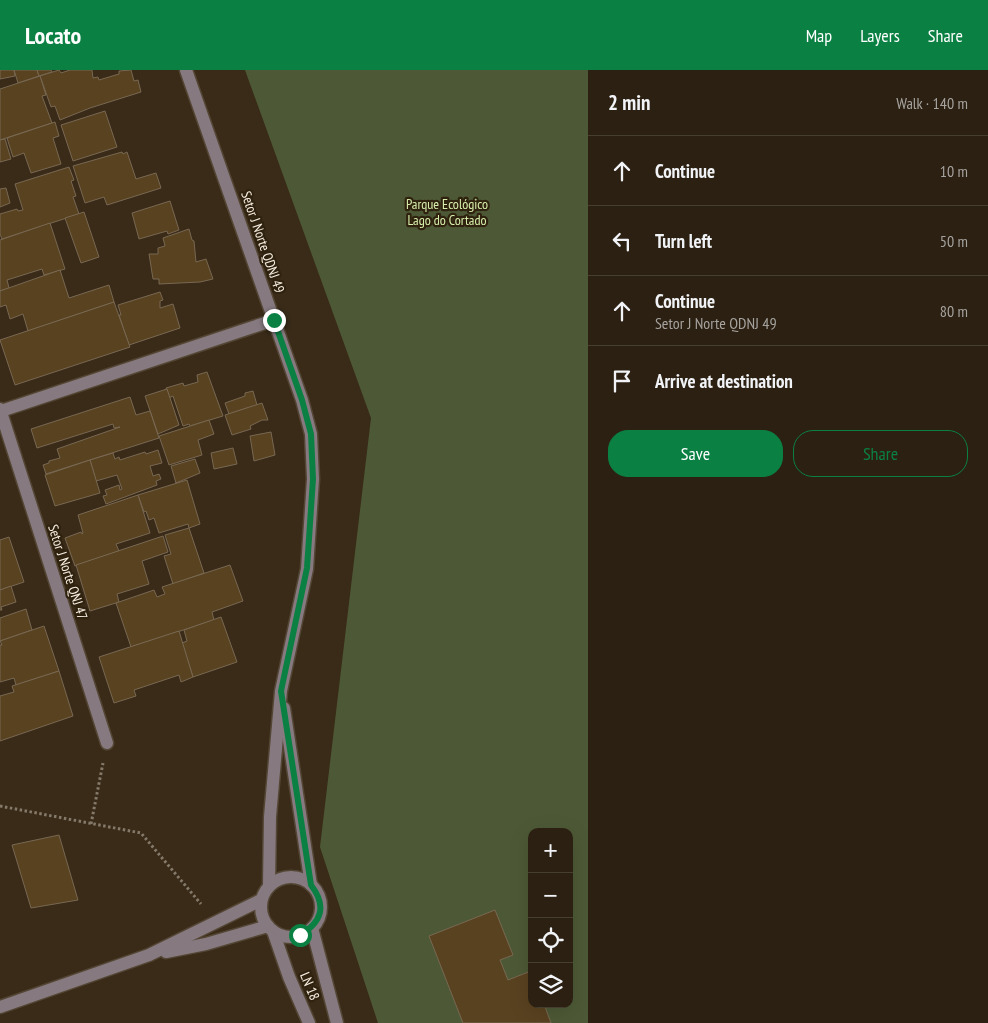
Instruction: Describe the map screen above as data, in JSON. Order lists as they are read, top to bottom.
{
  "streets": {
    "street": ["Setor J Norte QDNJ 49", "Setor J Norte QNJ 47", "LN 18"]
  },
  "crossings": [
    ["Setor J Norte QDNJ 49", "Setor J Norte QNJ 47"]
  ],
  "parks": ["Parque Ecológico Lago do Cortado"],
  "page": {
    "header": "Locato",
    "nav": ["Map", "Layers", "Share"],
    "heading": ["2 min", "Walk · 140 m"],
    "list": [
      ["Continue", "10 m"],
      ["Turn left", "50 m"],
      ["Continue", "Setor J Norte QDNJ 49", "80 m"],
      "Arrive at destination"
    ],
    "buttons": ["Save", "Share"],
    "map_buttons": ["+", "−"]
  }
}
